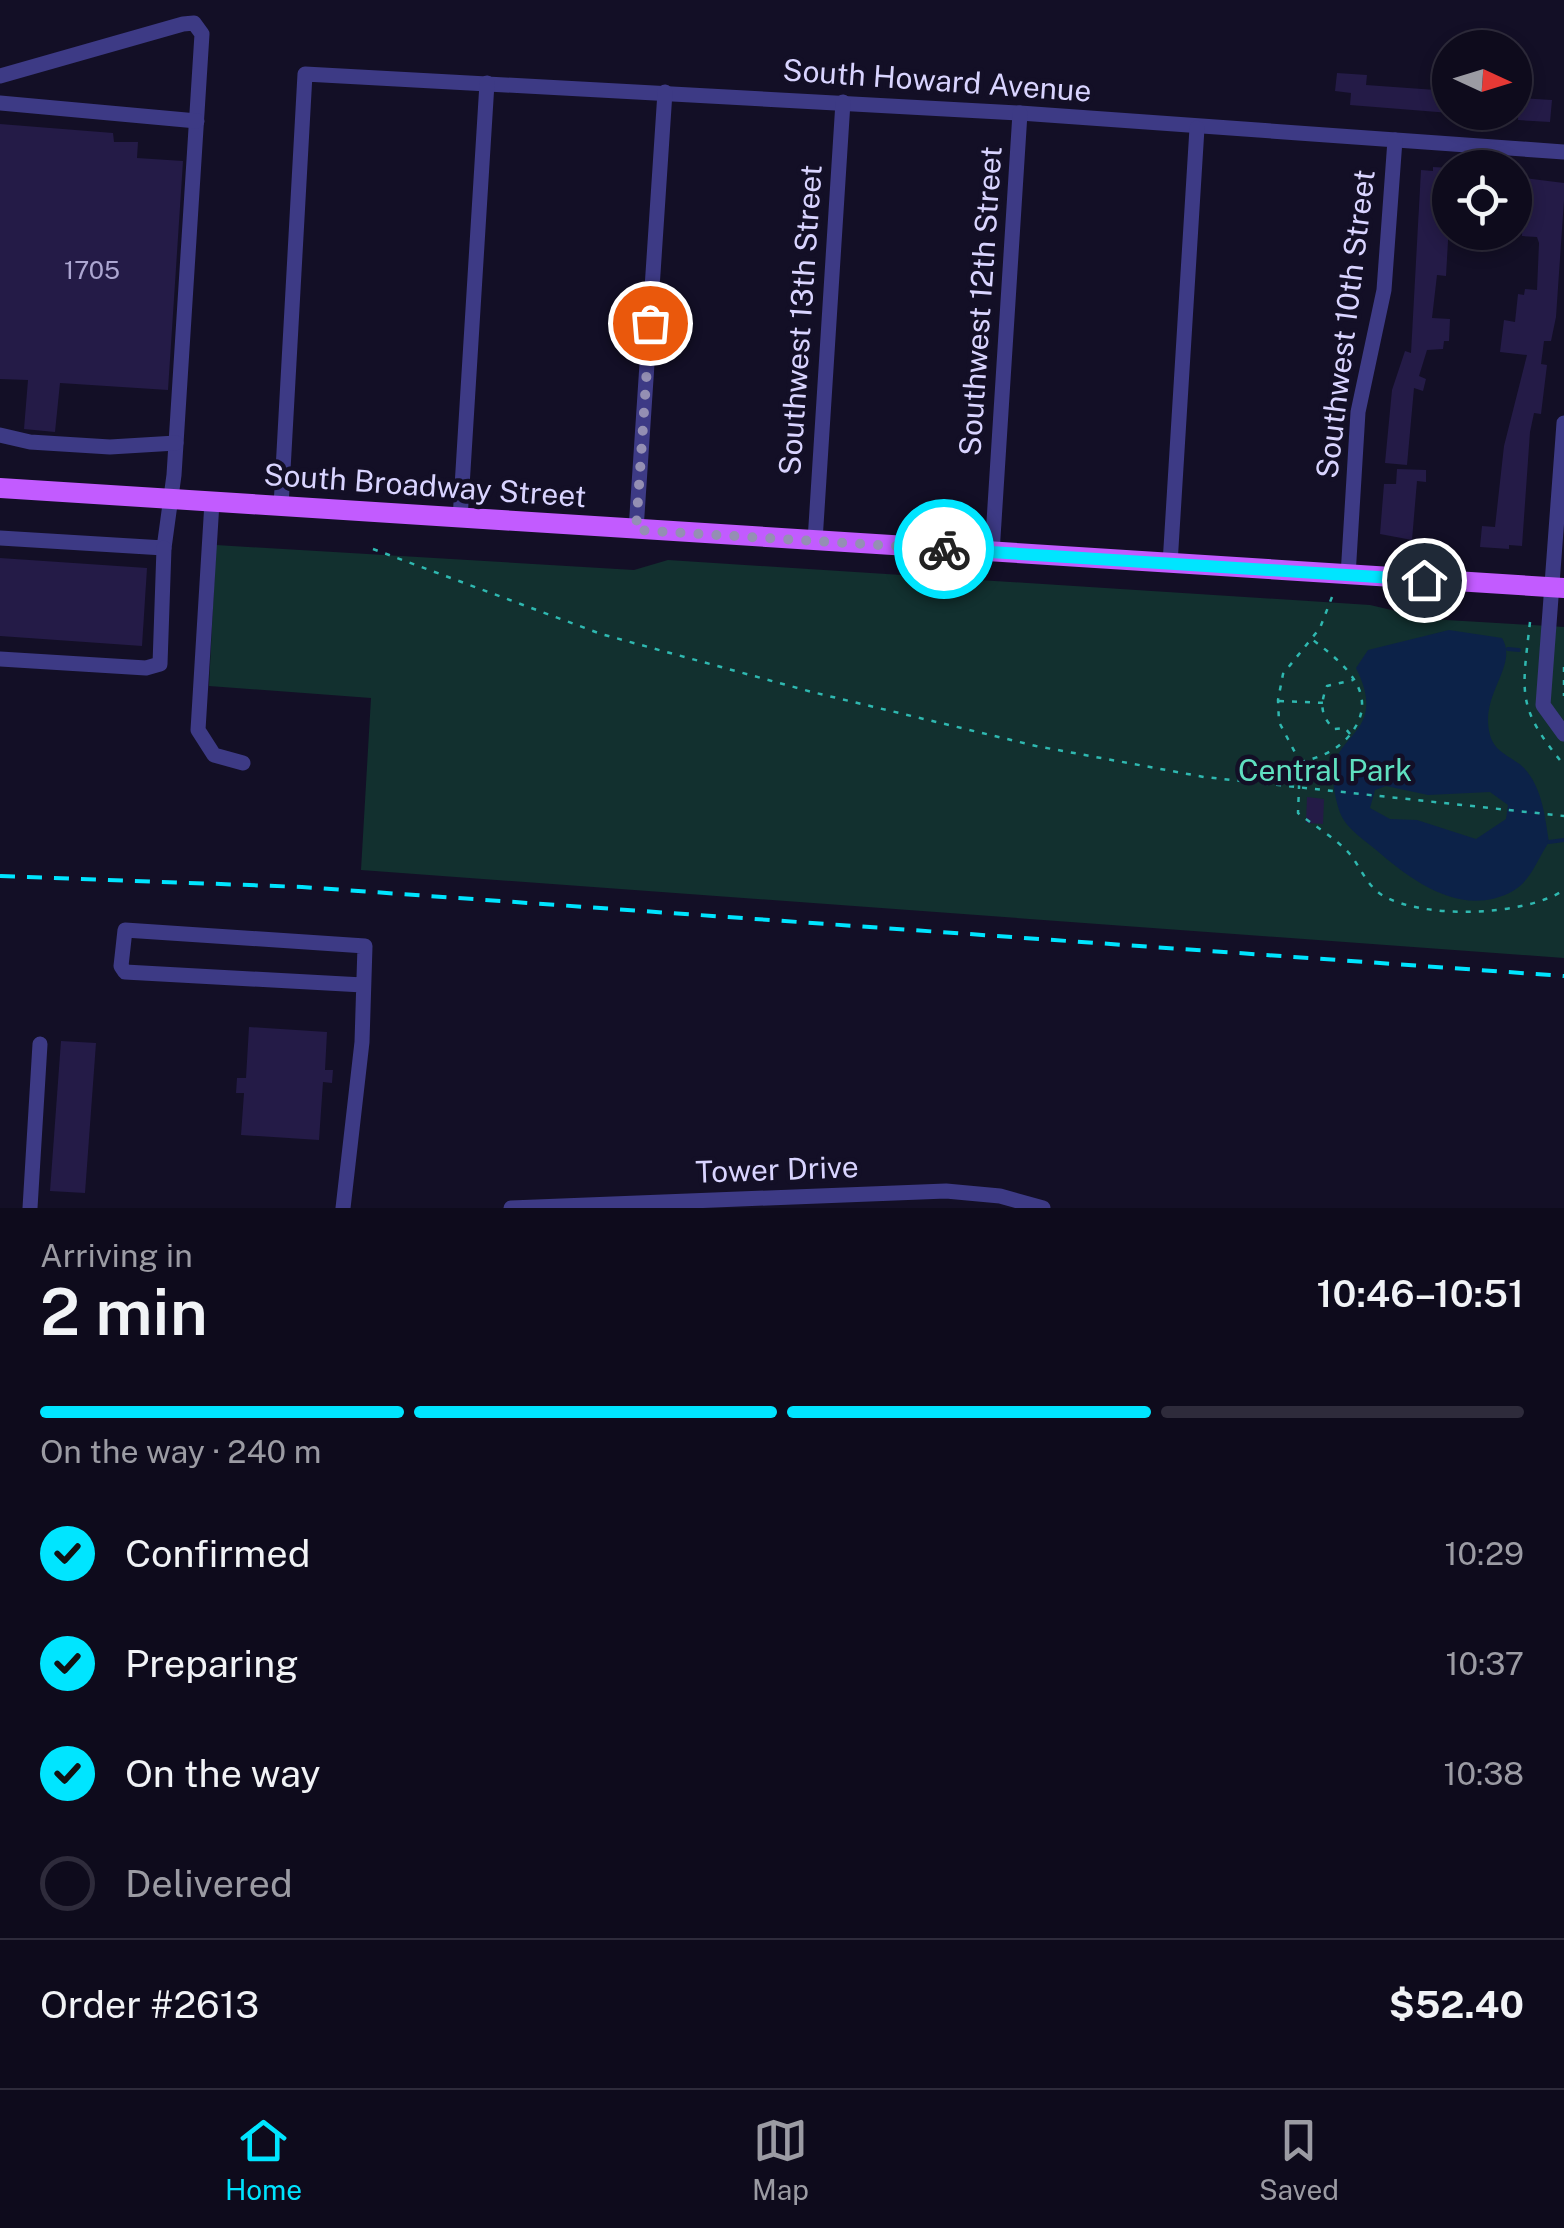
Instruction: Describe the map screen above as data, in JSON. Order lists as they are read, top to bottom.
{
  "streets": {
    "main road": ["South Broadway Street"],
    "street": [
      "South Howard Avenue",
      "Southwest 12th Street",
      "Southwest 13th Street",
      "Southwest 10th Street",
      "Tower Drive"
    ]
  },
  "crossings": [
    ["South Howard Avenue", "Southwest 12th Street"],
    ["South Howard Avenue", "Southwest 13th Street"],
    ["South Howard Avenue", "Southwest 10th Street"],
    ["South Howard Avenue", "South Broadway Street"],
    ["Southwest 12th Street", "South Broadway Street"],
    ["Southwest 13th Street", "South Broadway Street"],
    ["Southwest 10th Street", "South Broadway Street"]
  ],
  "parks": ["Central Park"],
  "house_numbers": ["1705"],
  "north": "right",
  "page": {
    "heading": ["2 min", "Arriving in", "10:46–10:51"],
    "panel": ["Order #2613", "$52.40"],
    "bar": "On the way · 240 m",
    "list": [
      ["Confirmed", "10:29"],
      ["Preparing", "10:37"],
      ["On the way", "10:38"],
      "Delivered"
    ],
    "tabs": ["Home", "Map", "Saved"]
  }
}
